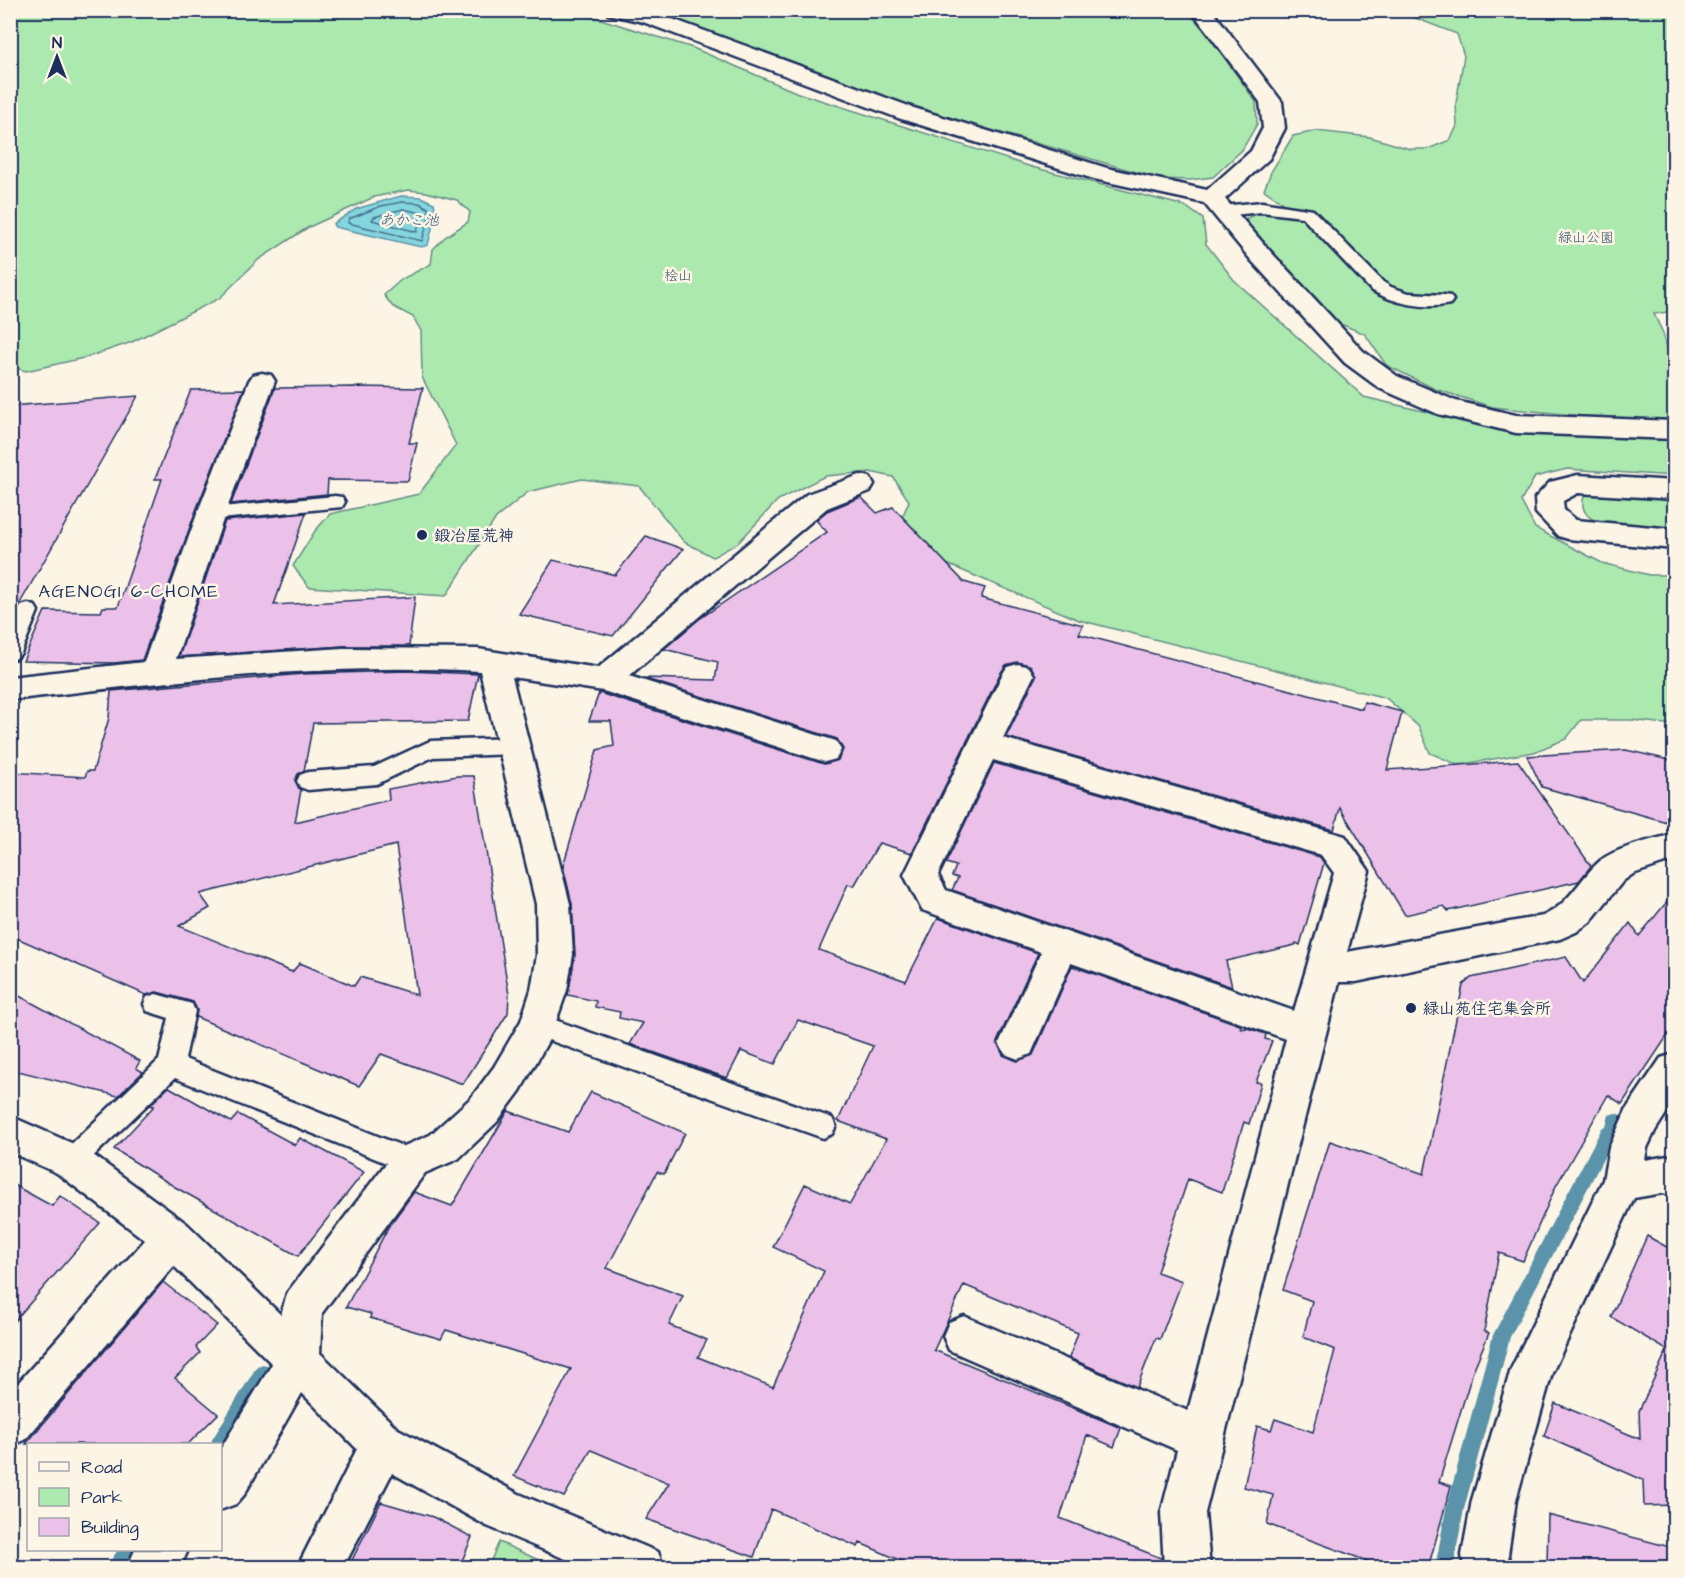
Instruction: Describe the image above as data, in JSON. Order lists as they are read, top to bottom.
{
  "districts": ["AGENOGI 6-CHOME"],
  "water": ["あかこ池"],
  "parks": ["緑山公園", "桧山"],
  "places": ["鍛冶屋荒神", "緑山苑住宅集会所"],
  "legend": ["Road", "Park", "Building"],
  "north": "top"
}
